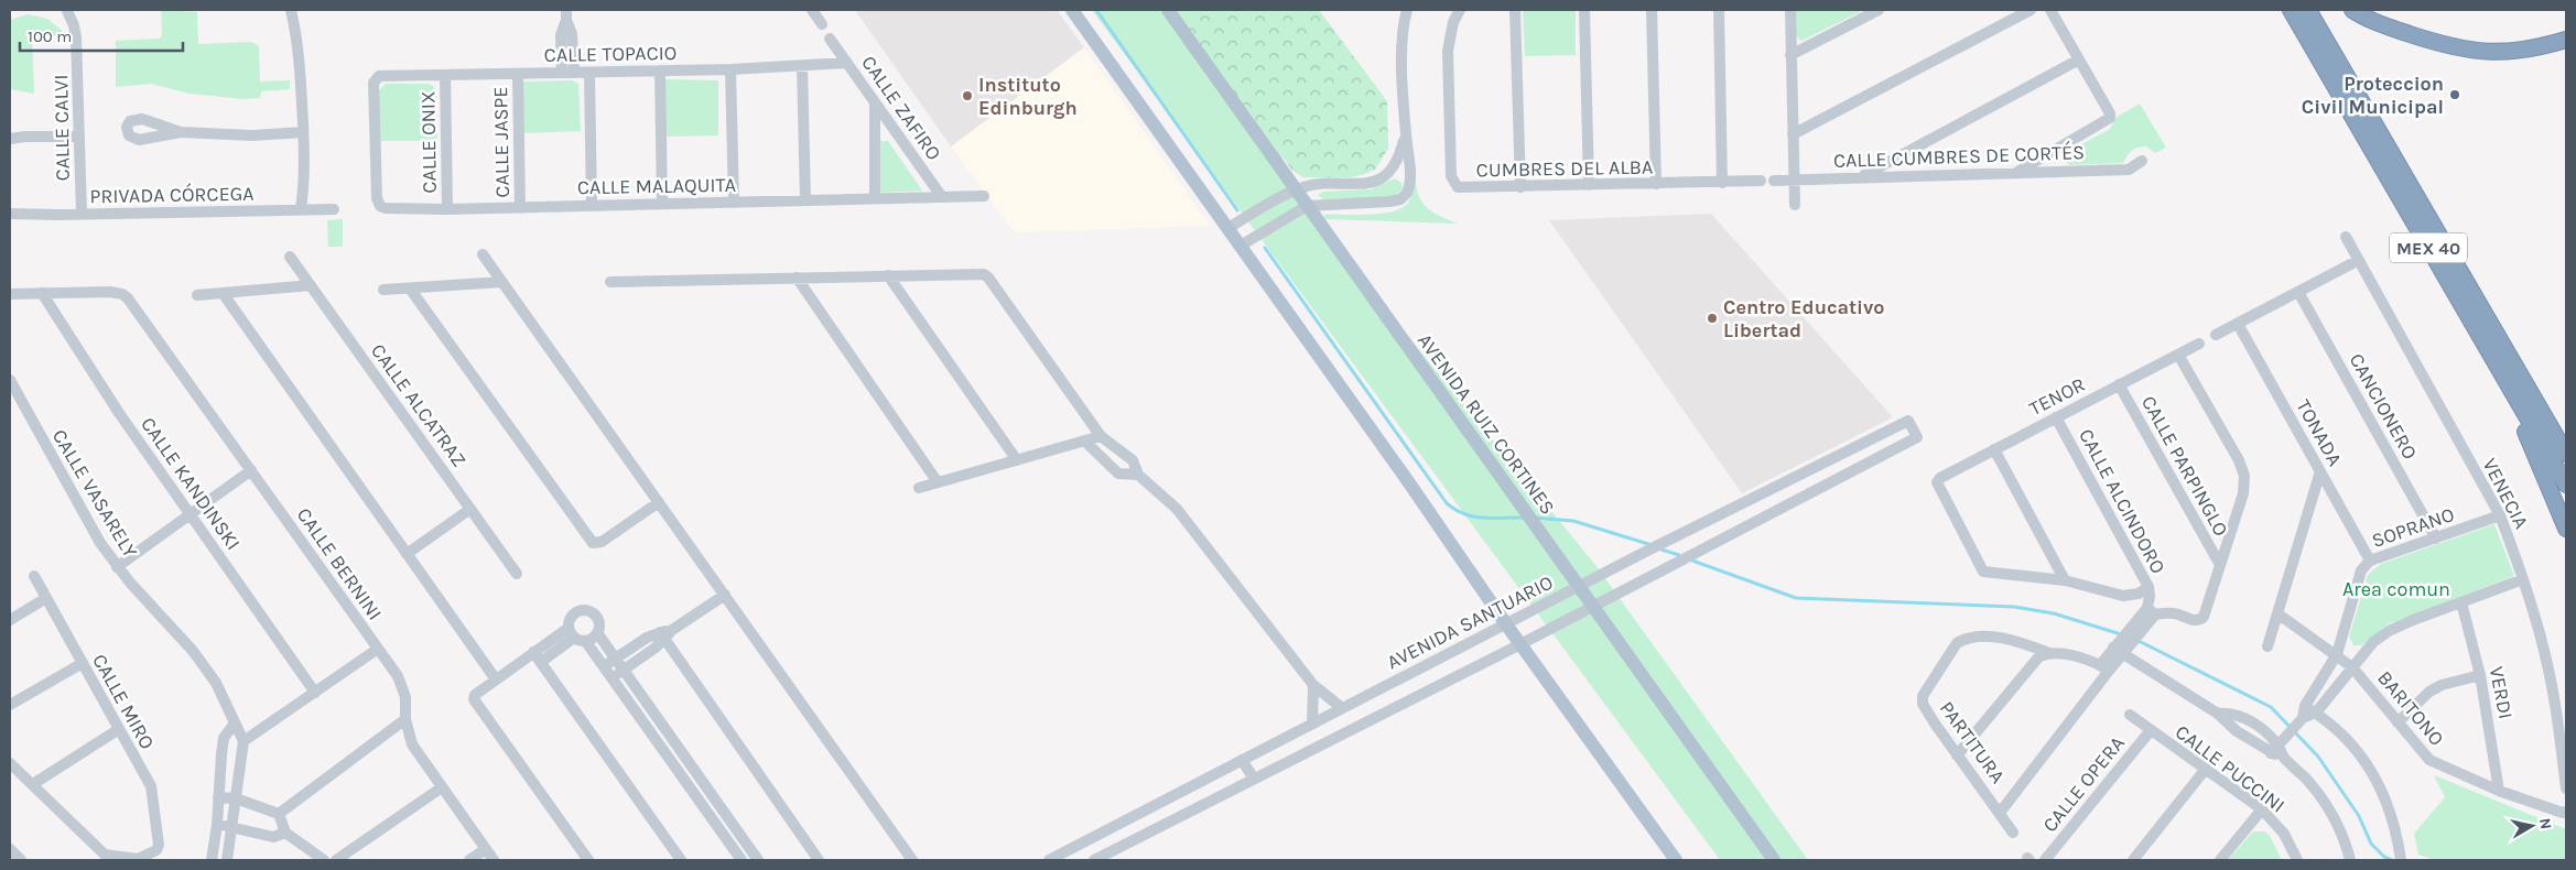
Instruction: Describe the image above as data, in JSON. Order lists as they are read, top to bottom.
{
  "streets": {
    "highway": ["MEX 40"],
    "main road": ["AVENIDA RUIZ CORTINES"],
    "street": [
      "CALLE TOPACIO",
      "CALLE ZAFIRO",
      "CALLE CALVI",
      "CALLE ONIX",
      "CALLE JASPE",
      "CALLE CUMBRES DE CORTÉS",
      "CUMBRES DEL ALBA",
      "CALLE MALAQUITA",
      "PRIVADA CÓRCEGA",
      "TENOR",
      "CALLE ALCATRAZ",
      "CANCIONERO",
      "TONADA",
      "CALLE PARPINGLO",
      "CALLE KANDINSKI",
      "CALLE VASARELY",
      "VENECIA",
      "CALLE ALCINDORO",
      "SOPRANO",
      "CALLE BERNINI",
      "AVENIDA SANTUARIO",
      "VERDI",
      "CALLE MIRO",
      "BARITONO",
      "PARTITURA",
      "CALLE PUCCINI",
      "CALLE OPERA"
    ]
  },
  "crossings": [
    ["CALLE TOPACIO", "CALLE ZAFIRO"],
    ["CALLE TOPACIO", "CALLE ONIX"],
    ["CALLE TOPACIO", "CALLE JASPE"],
    ["CALLE TOPACIO", "CALLE MALAQUITA"],
    ["CALLE ZAFIRO", "CALLE MALAQUITA"],
    ["CALLE CALVI", "PRIVADA CÓRCEGA"],
    ["CALLE ONIX", "CALLE MALAQUITA"],
    ["CALLE JASPE", "CALLE MALAQUITA"],
    ["TENOR", "CALLE PARPINGLO"],
    ["TENOR", "CALLE ALCINDORO"],
    ["CANCIONERO", "SOPRANO"],
    ["AVENIDA RUIZ CORTINES", "AVENIDA SANTUARIO"],
    ["TONADA", "SOPRANO"],
    ["CALLE KANDINSKI", "CALLE BERNINI"],
    ["VENECIA", "SOPRANO"],
    ["SOPRANO", "BARITONO"],
    ["VERDI", "BARITONO"],
    ["CALLE PUCCINI", "CALLE OPERA"]
  ],
  "parks": ["Area comun"],
  "places": ["Proteccion Civil Municipal", "Instituto Edinburgh", "Centro Educativo Libertad"],
  "scale_bar": "100 m",
  "north": "right"
}
